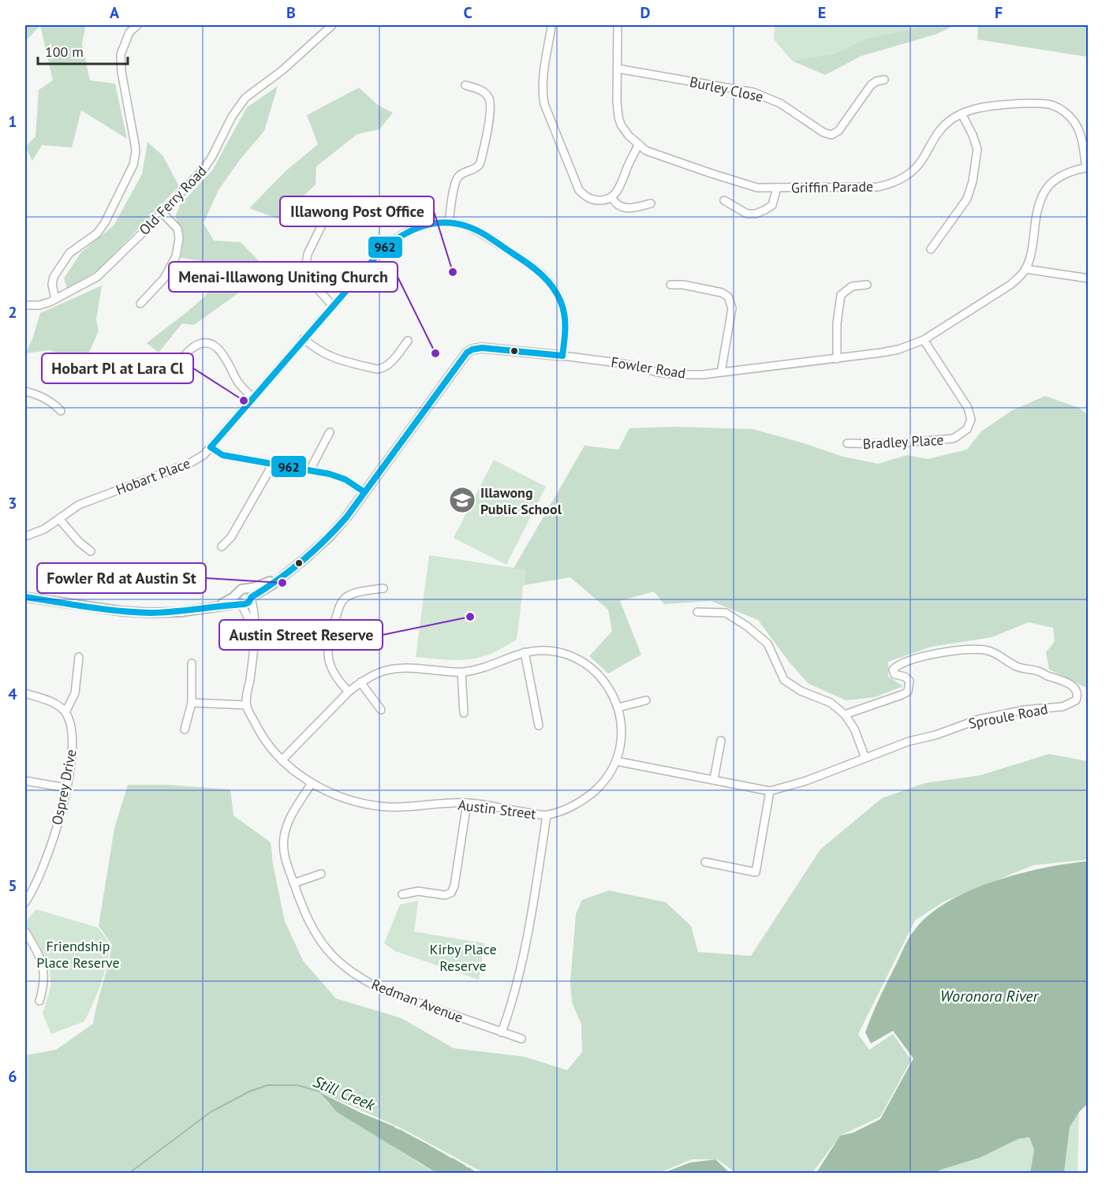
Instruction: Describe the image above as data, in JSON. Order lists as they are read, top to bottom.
{
  "streets": {
    "street": [
      "Burley Close",
      "Griffin Parade",
      "Old Ferry Road",
      "Fowler Road",
      "Bradley Place",
      "Hobart Place",
      "Sproule Road",
      "Osprey Drive",
      "Austin Street",
      "Redman Avenue"
    ]
  },
  "crossings": [
    ["Burley Close", "Griffin Parade"],
    ["Griffin Parade", "Fowler Road"],
    ["Fowler Road", "Bradley Place"],
    ["Fowler Road", "Hobart Place"],
    ["Sproule Road", "Austin Street"],
    ["Austin Street", "Redman Avenue"]
  ],
  "water": ["Woronora River", "Still Creek"],
  "parks": ["Friendship Place Reserve", "Kirby Place Reserve"],
  "places": {
    "other": [
      "Illawong Post Office",
      "Menai-Illawong Uniting Church",
      "Hobart Pl at Lara Cl",
      "Fowler Rd at Austin St",
      "Austin Street Reserve"
    ],
    "school or university": ["Illawong Public School"]
  },
  "lines": ["transit line 962"],
  "scale_bar": "100 m",
  "grid": {
    "columns": [
      "A",
      "B",
      "C",
      "D",
      "E",
      "F"
    ],
    "rows": [
      "1",
      "2",
      "3",
      "4",
      "5",
      "6"
    ]
  }
}
